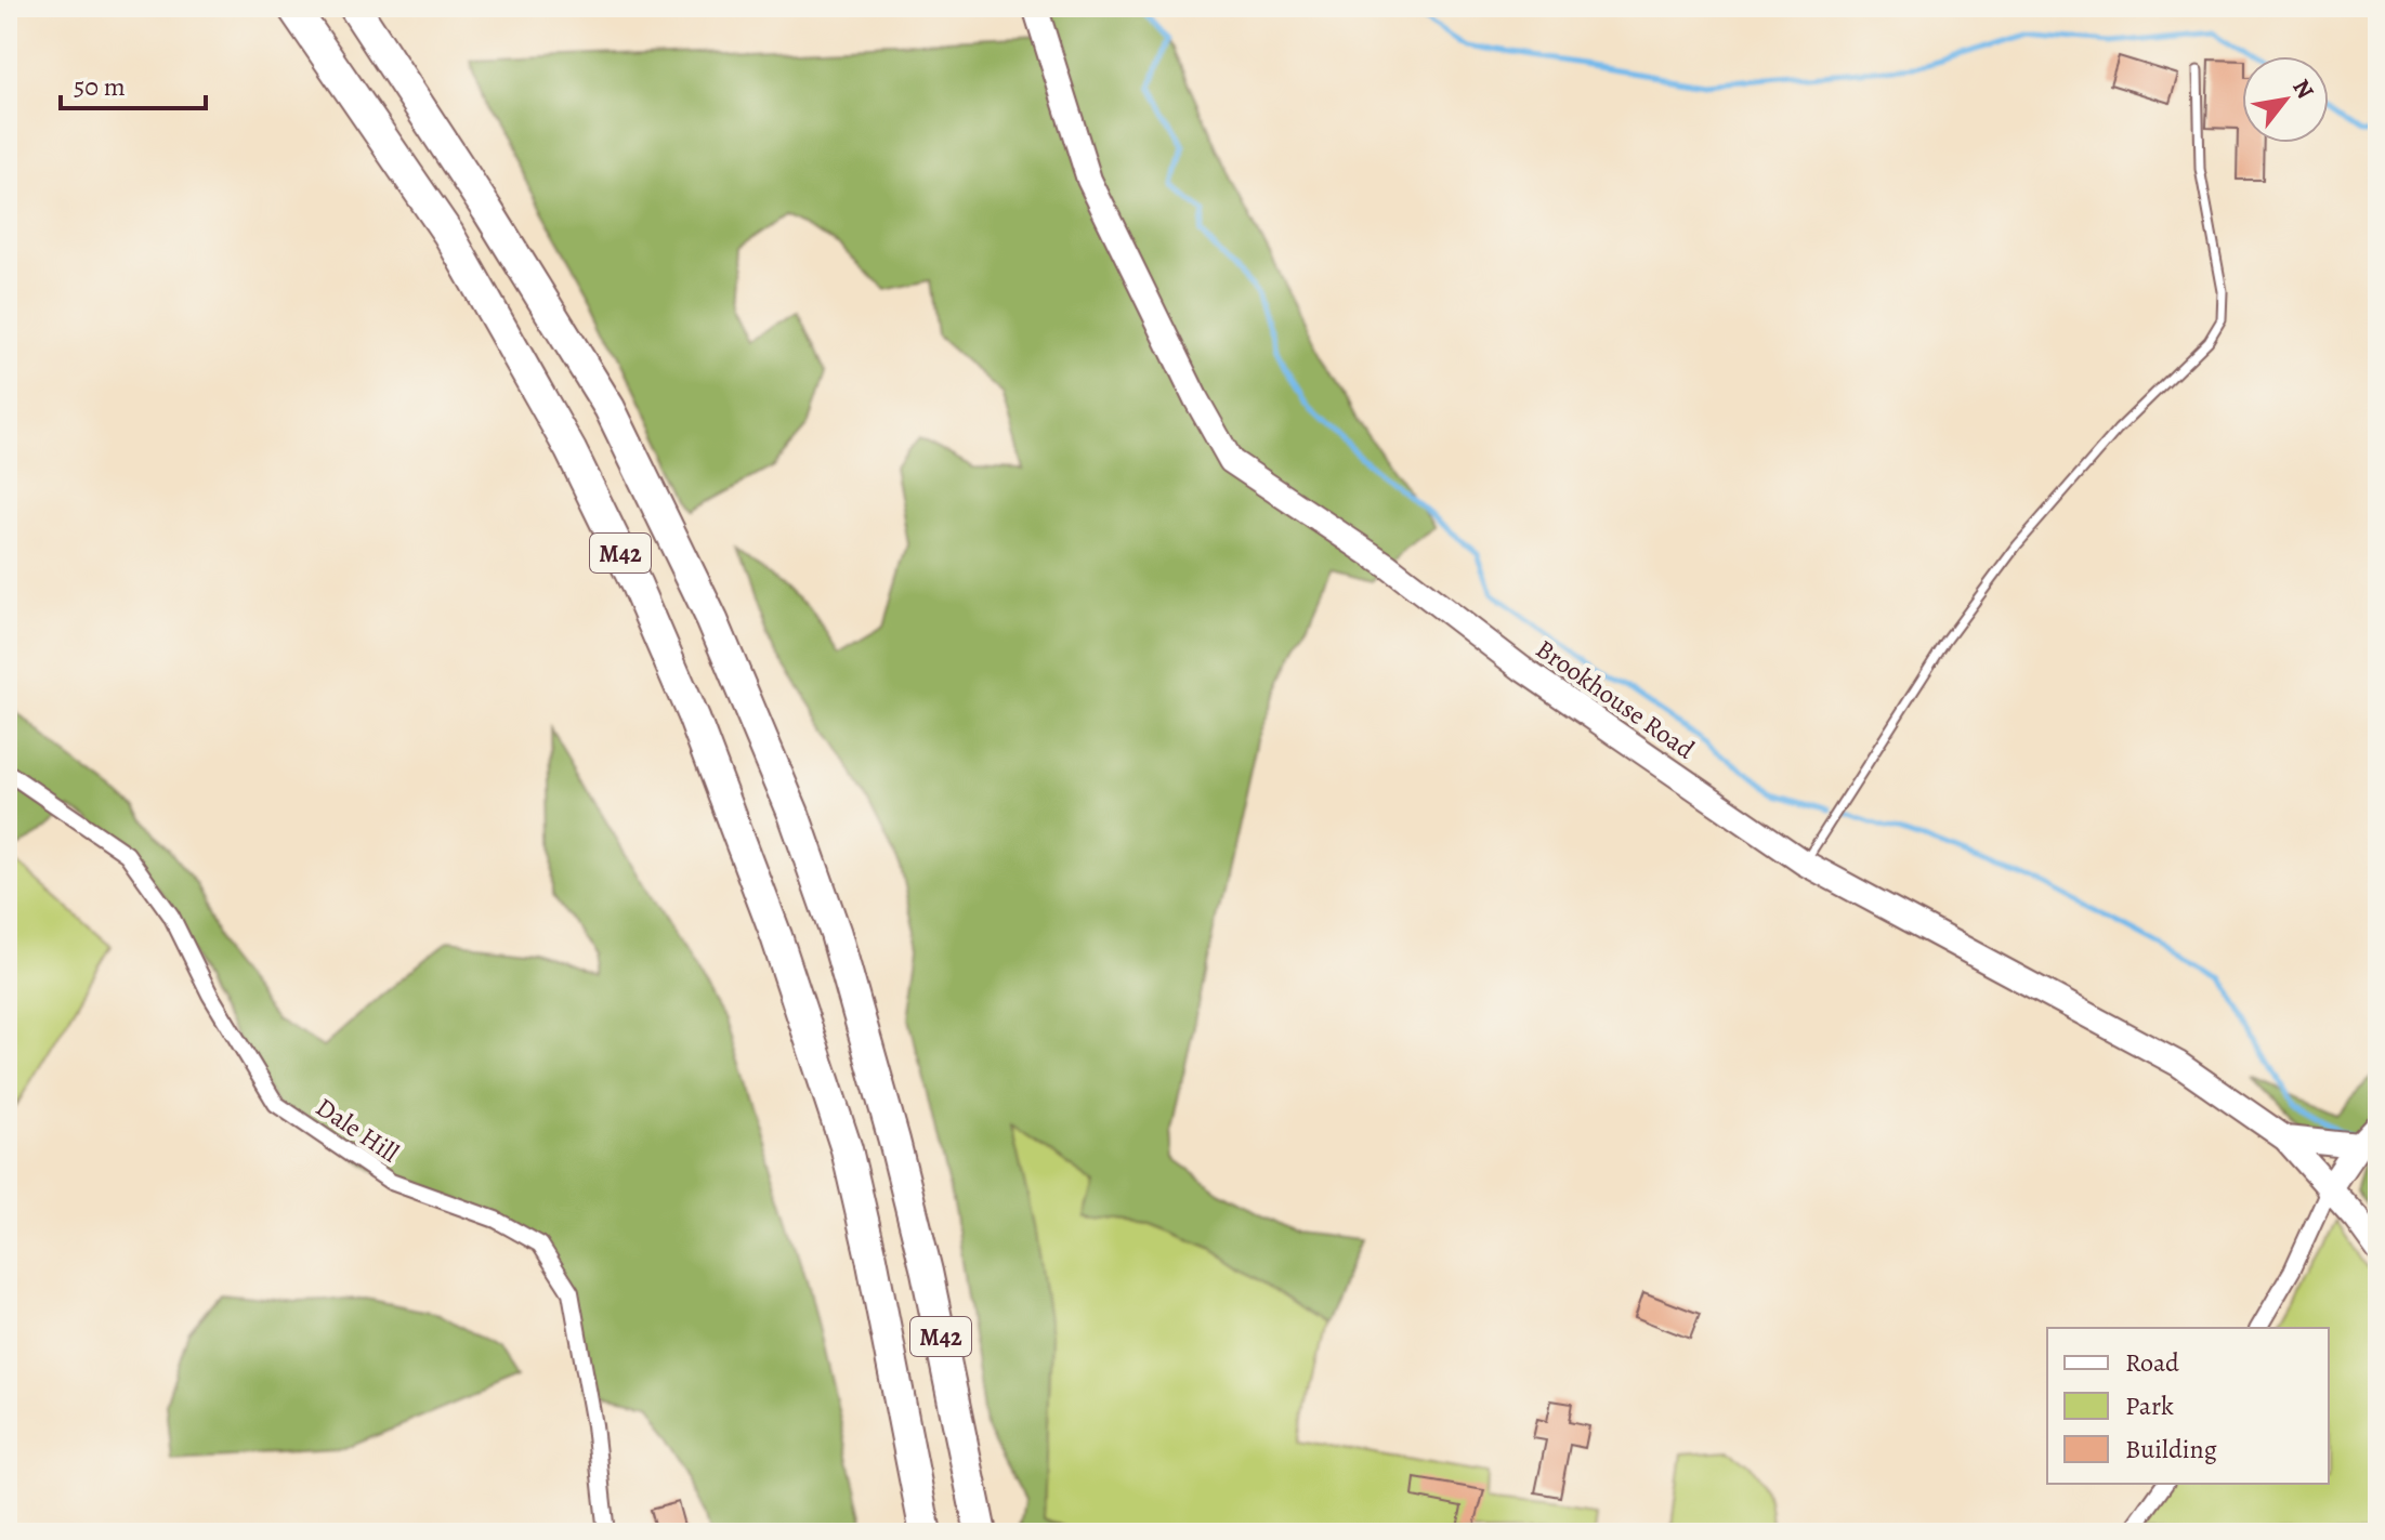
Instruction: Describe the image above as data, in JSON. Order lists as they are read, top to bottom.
{
  "streets": {
    "highway": ["M42"],
    "street": ["Brookhouse Road", "Dale Hill"]
  },
  "legend": ["Road", "Park", "Building"],
  "scale_bar": "50 m",
  "north": "top right"
}
